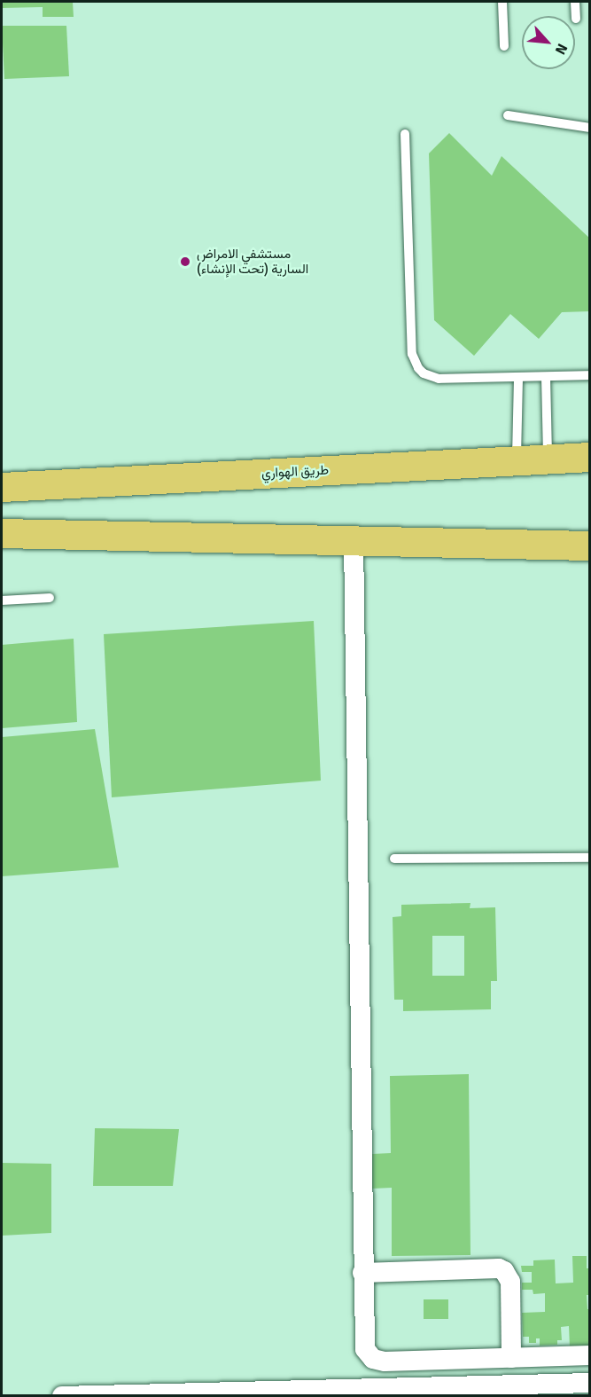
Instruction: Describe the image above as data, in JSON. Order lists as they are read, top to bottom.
{
  "streets": {
    "highway": ["طريق الهواري"]
  },
  "places": ["مستشفي الامراض السارية (تحت الإنشاء)"],
  "north": "bottom right"
}
